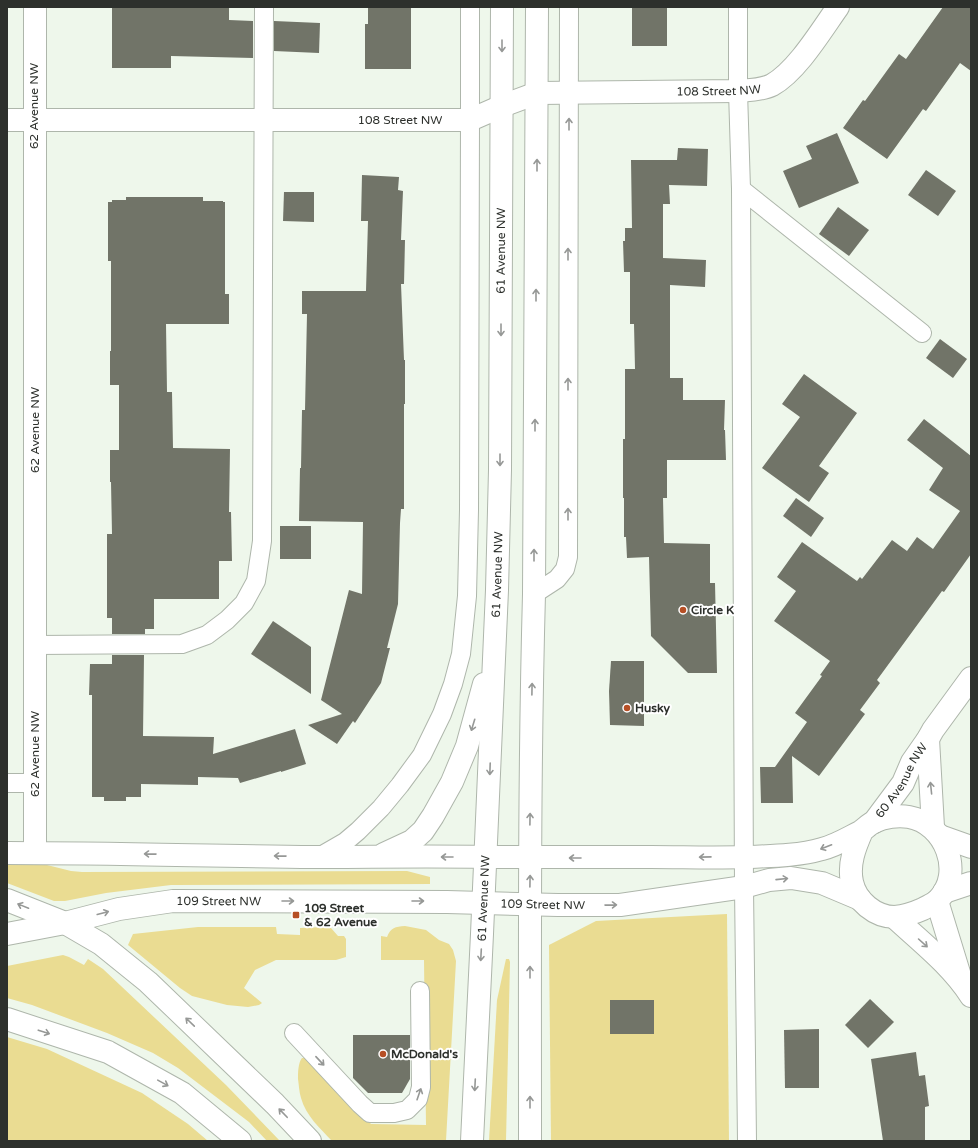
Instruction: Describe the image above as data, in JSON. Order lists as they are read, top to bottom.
{
  "streets": {
    "main road": [
      "108 Street NW",
      "62 Avenue NW",
      "61 Avenue NW",
      "60 Avenue NW",
      "109 Street NW"
    ]
  },
  "crossings": [
    ["108 Street NW", "62 Avenue NW"],
    ["108 Street NW", "61 Avenue NW"],
    ["61 Avenue NW", "109 Street NW"],
    ["60 Avenue NW", "109 Street NW"]
  ],
  "places": {
    "other": ["Circle K", "Husky", "McDonald's"],
    "transit": ["109 Street & 62 Avenue"]
  }
}
